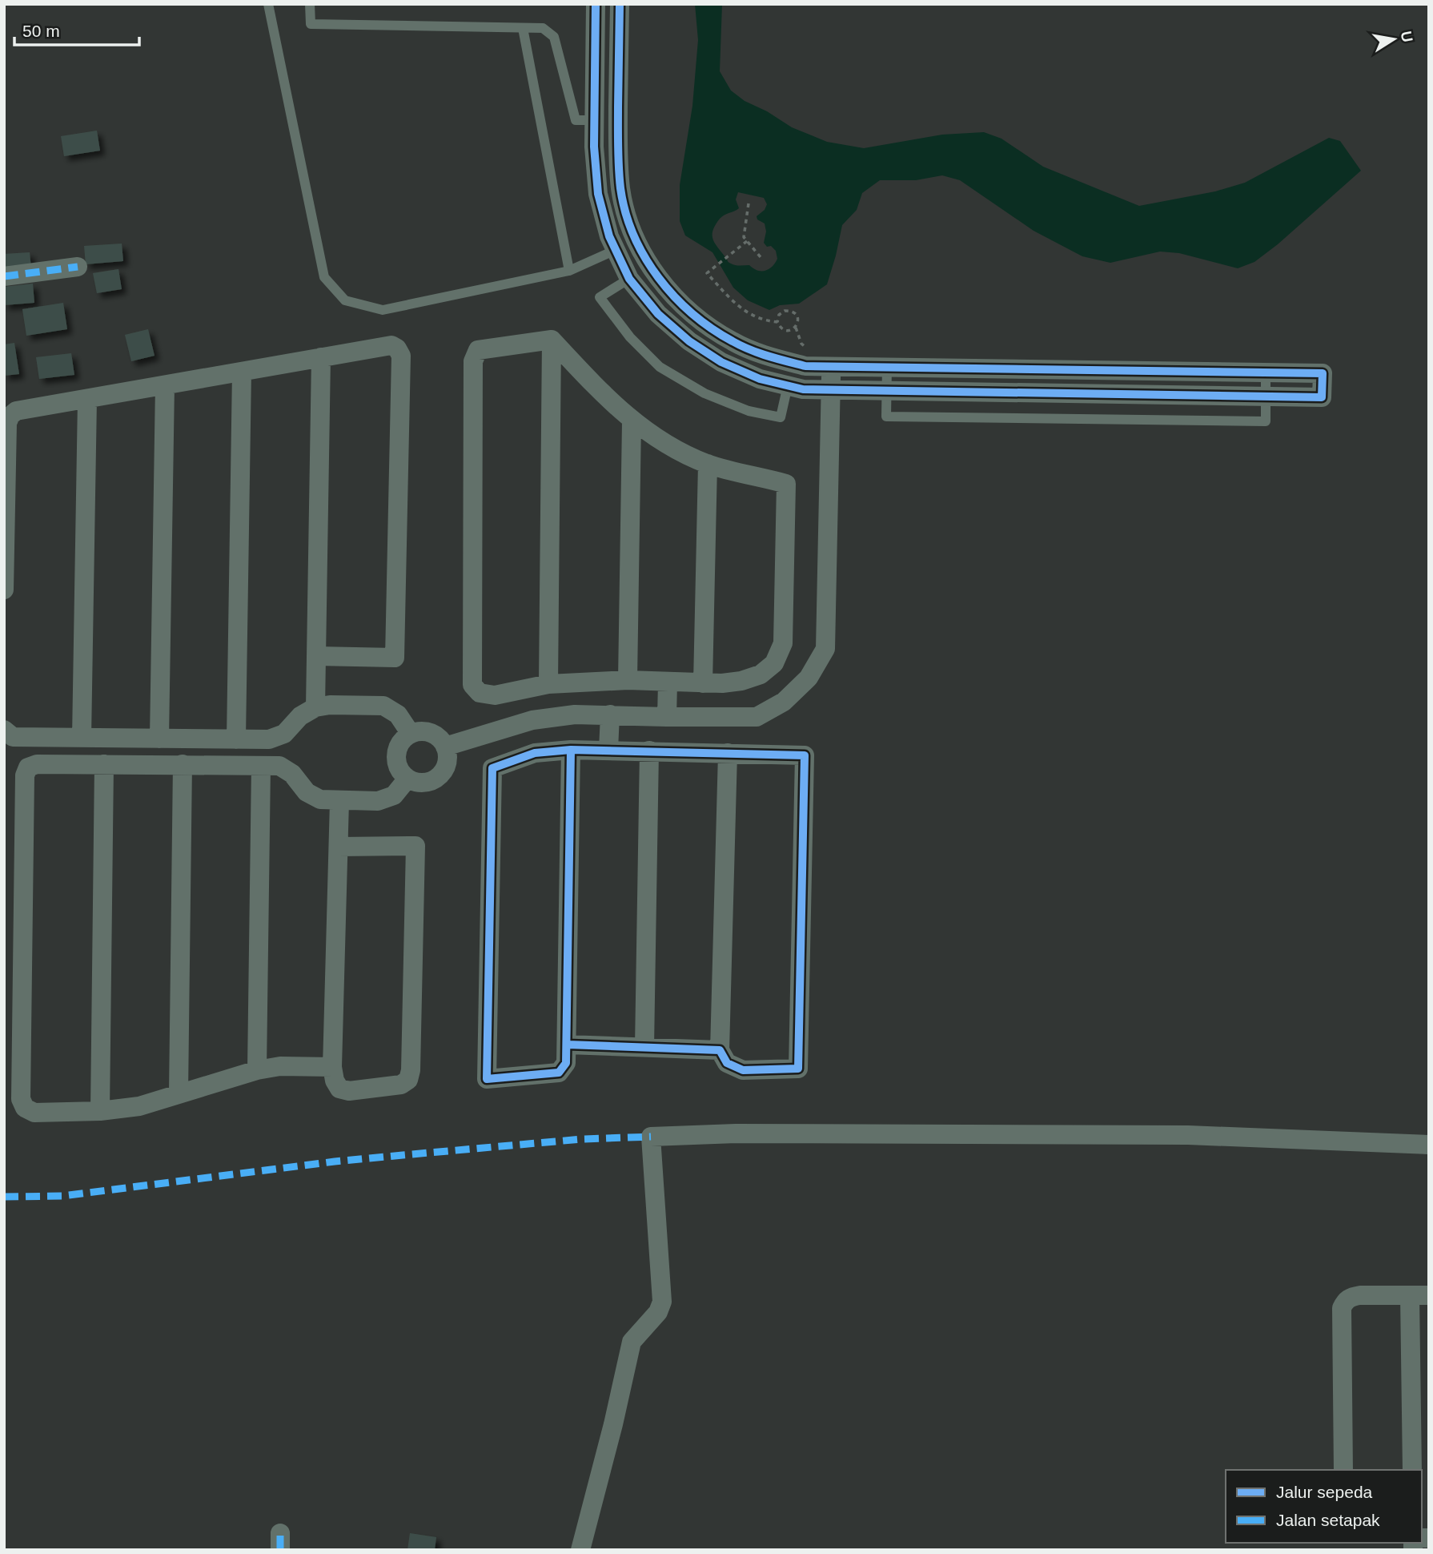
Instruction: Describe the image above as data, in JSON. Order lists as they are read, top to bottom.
{
  "legend": ["Jalur sepeda", "Jalan setapak"],
  "scale_bar": "50 m",
  "north": "right"
}
